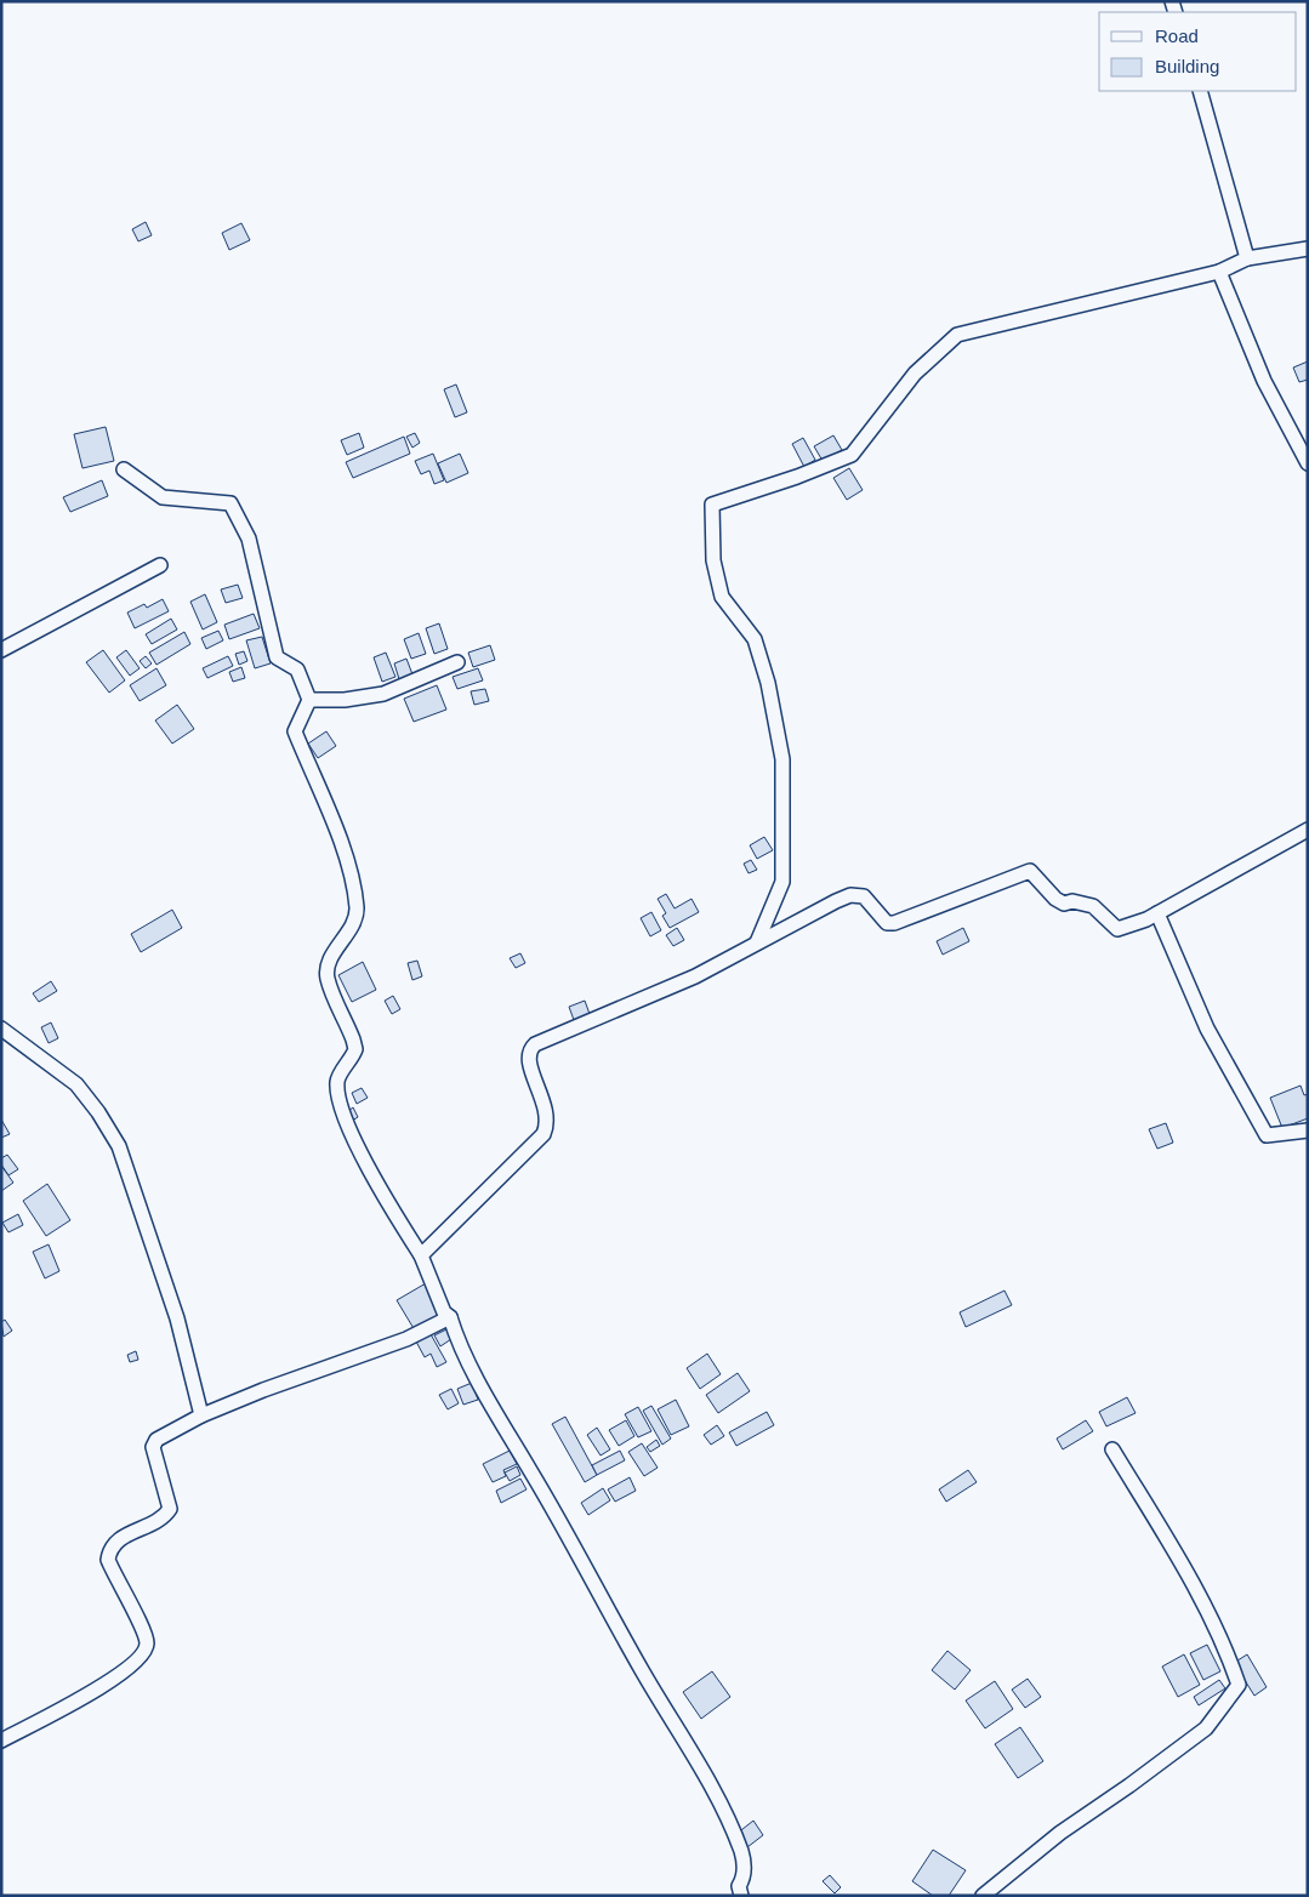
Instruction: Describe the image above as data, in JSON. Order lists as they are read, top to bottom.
{
  "legend": ["Road", "Building"]
}
